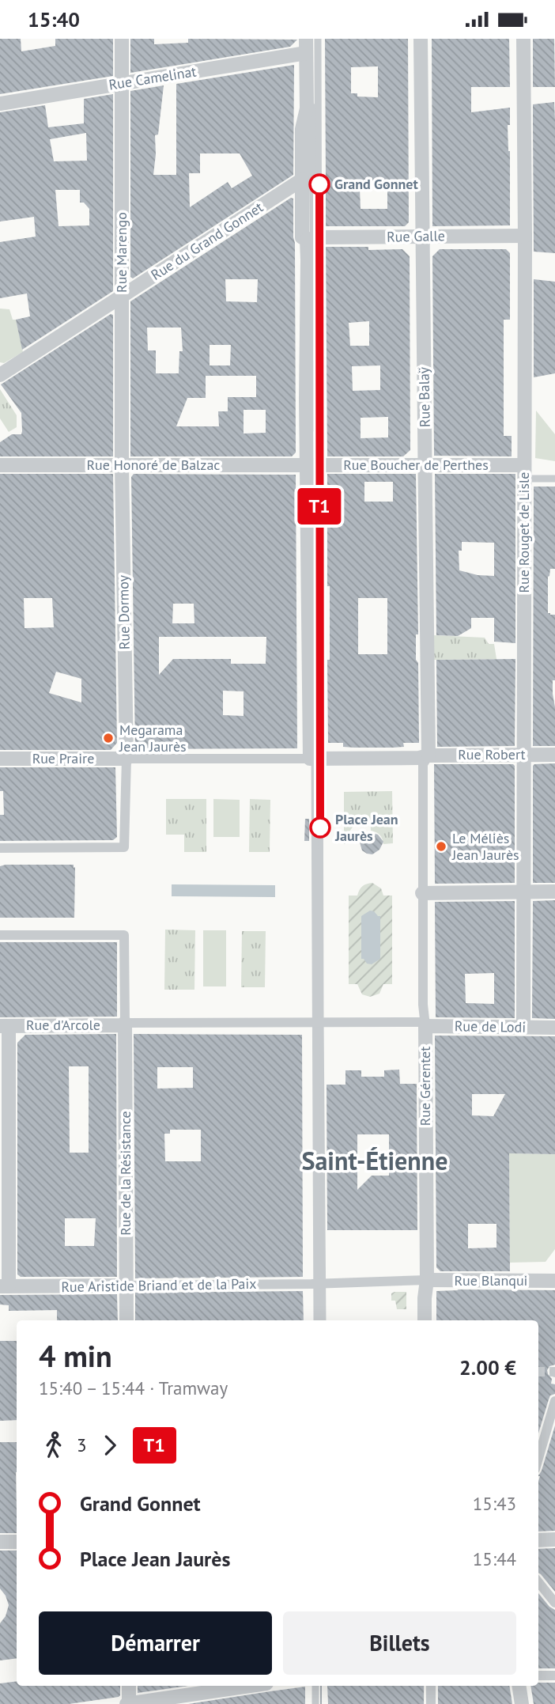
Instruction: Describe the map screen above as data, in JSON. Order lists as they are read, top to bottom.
{
  "streets": {
    "street": [
      "Rue Camelinat",
      "Rue Galle",
      "Rue du Grand Gonnet",
      "Rue Marengo",
      "Rue Balaÿ",
      "Rue Honoré de Balzac",
      "Rue Boucher de Perthes",
      "Rue Rouget de Lisle",
      "Rue Dormoy",
      "Rue Robert",
      "Rue Praire",
      "Rue d'Arcole",
      "Rue de Lodi",
      "Rue Gérentet",
      "Rue de la Résistance",
      "Rue Blanqui",
      "Rue Aristide Briand et de la Paix"
    ]
  },
  "crossings": [
    ["Rue Camelinat", "Rue Marengo"],
    ["Rue Galle", "Rue Balaÿ"],
    ["Rue Galle", "Rue Rouget de Lisle"],
    ["Rue du Grand Gonnet", "Rue Marengo"],
    ["Rue Marengo", "Rue Honoré de Balzac"],
    ["Rue Marengo", "Rue Dormoy"],
    ["Rue Balaÿ", "Rue Boucher de Perthes"],
    ["Rue Balaÿ", "Rue Robert"],
    ["Rue Honoré de Balzac", "Rue Boucher de Perthes"],
    ["Rue Honoré de Balzac", "Rue Dormoy"],
    ["Rue Boucher de Perthes", "Rue Rouget de Lisle"],
    ["Rue Rouget de Lisle", "Rue Robert"],
    ["Rue Rouget de Lisle", "Rue de Lodi"],
    ["Rue Dormoy", "Rue Praire"],
    ["Rue d'Arcole", "Rue de la Résistance"],
    ["Rue de Lodi", "Rue Gérentet"],
    ["Rue Gérentet", "Rue Blanqui"],
    ["Rue Gérentet", "Rue Aristide Briand et de la Paix"],
    ["Rue de la Résistance", "Rue Aristide Briand et de la Paix"],
    ["Rue Blanqui", "Rue Aristide Briand et de la Paix"]
  ],
  "districts": ["Saint-Étienne"],
  "places": [
    "Grand Gonnet",
    "Megarama Jean Jaurès",
    "Place Jean Jaurès",
    "Le Méliès Jean Jaurès"
  ],
  "lines": ["tram line T1"],
  "page": {
    "status": "15:40",
    "on_map": "T1",
    "heading": ["4 min", "15:40 – 15:44 · Tramway", "2.00 €"],
    "legs": ["3", "T1"],
    "list": [
      {
        "name": "Grand Gonnet",
        "value": "15:43"
      },
      {
        "name": "Place Jean Jaurès",
        "value": "15:44"
      }
    ],
    "buttons": ["Démarrer", "Billets"]
  }
}
